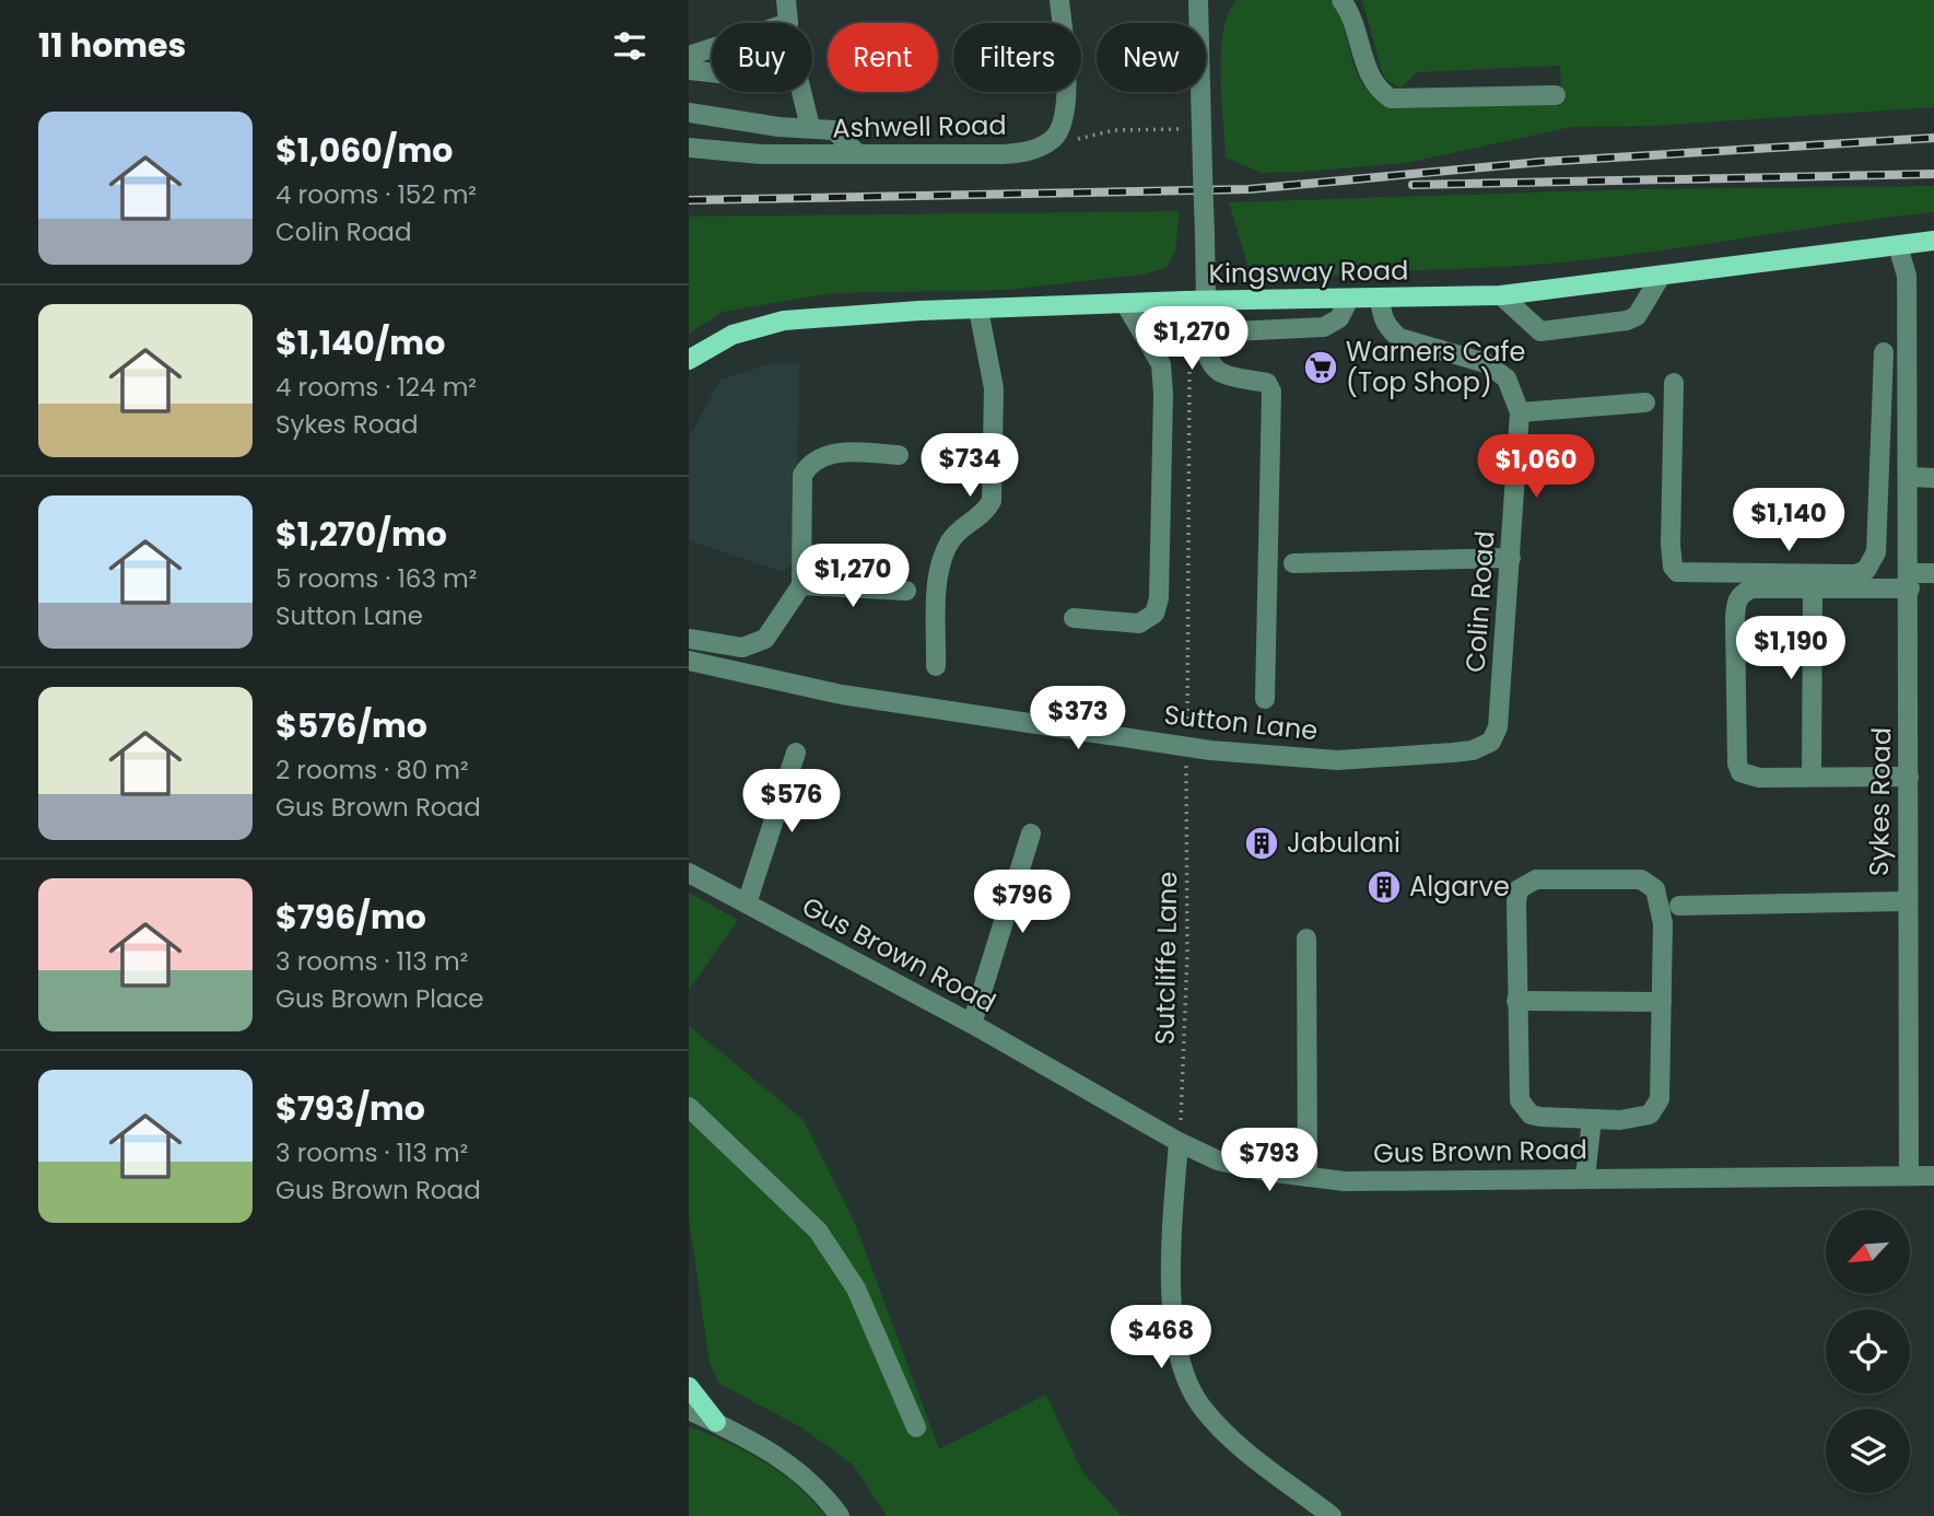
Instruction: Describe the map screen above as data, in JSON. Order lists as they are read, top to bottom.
{
  "streets": {
    "main road": ["Kingsway Road"],
    "street": [
      "Ashwell Road",
      "Colin Road",
      "Sutton Lane",
      "Sykes Road",
      "Gus Brown Road"
    ],
    "path": ["Sutcliffe Lane"]
  },
  "crossings": [
    ["Kingsway Road", "Colin Road"],
    ["Kingsway Road", "Sykes Road"],
    ["Colin Road", "Sutton Lane"],
    ["Sykes Road", "Gus Brown Road"],
    ["Gus Brown Road", "Sutcliffe Lane"]
  ],
  "places": {
    "supermarket": ["Warners Cafe (Top Shop)"],
    "building": ["Jabulani", "Algarve"]
  },
  "north": "bottom left",
  "page": {
    "heading": "11 homes",
    "chip": [
      "Buy",
      "Rent",
      "Filters",
      "New"
    ],
    "list": [
      {
        "name": "$1,060/mo",
        "note": "4 rooms · 152 m² · Colin Road"
      },
      {
        "name": "$1,140/mo",
        "note": "4 rooms · 124 m² · Sykes Road"
      },
      {
        "name": "$1,270/mo",
        "note": "5 rooms · 163 m² · Sutton Lane"
      },
      {
        "name": "$576/mo",
        "note": "2 rooms · 80 m² · Gus Brown Road"
      },
      {
        "name": "$796/mo",
        "note": "3 rooms · 113 m² · Gus Brown Place"
      },
      {
        "name": "$793/mo",
        "note": "3 rooms · 113 m² · Gus Brown Road"
      }
    ],
    "price": [
      "$1,270",
      "$734",
      "$1,060",
      "$1,140",
      "$1,270",
      "$1,190",
      "$373",
      "$576",
      "$796",
      "$793",
      "$468"
    ]
  }
}
